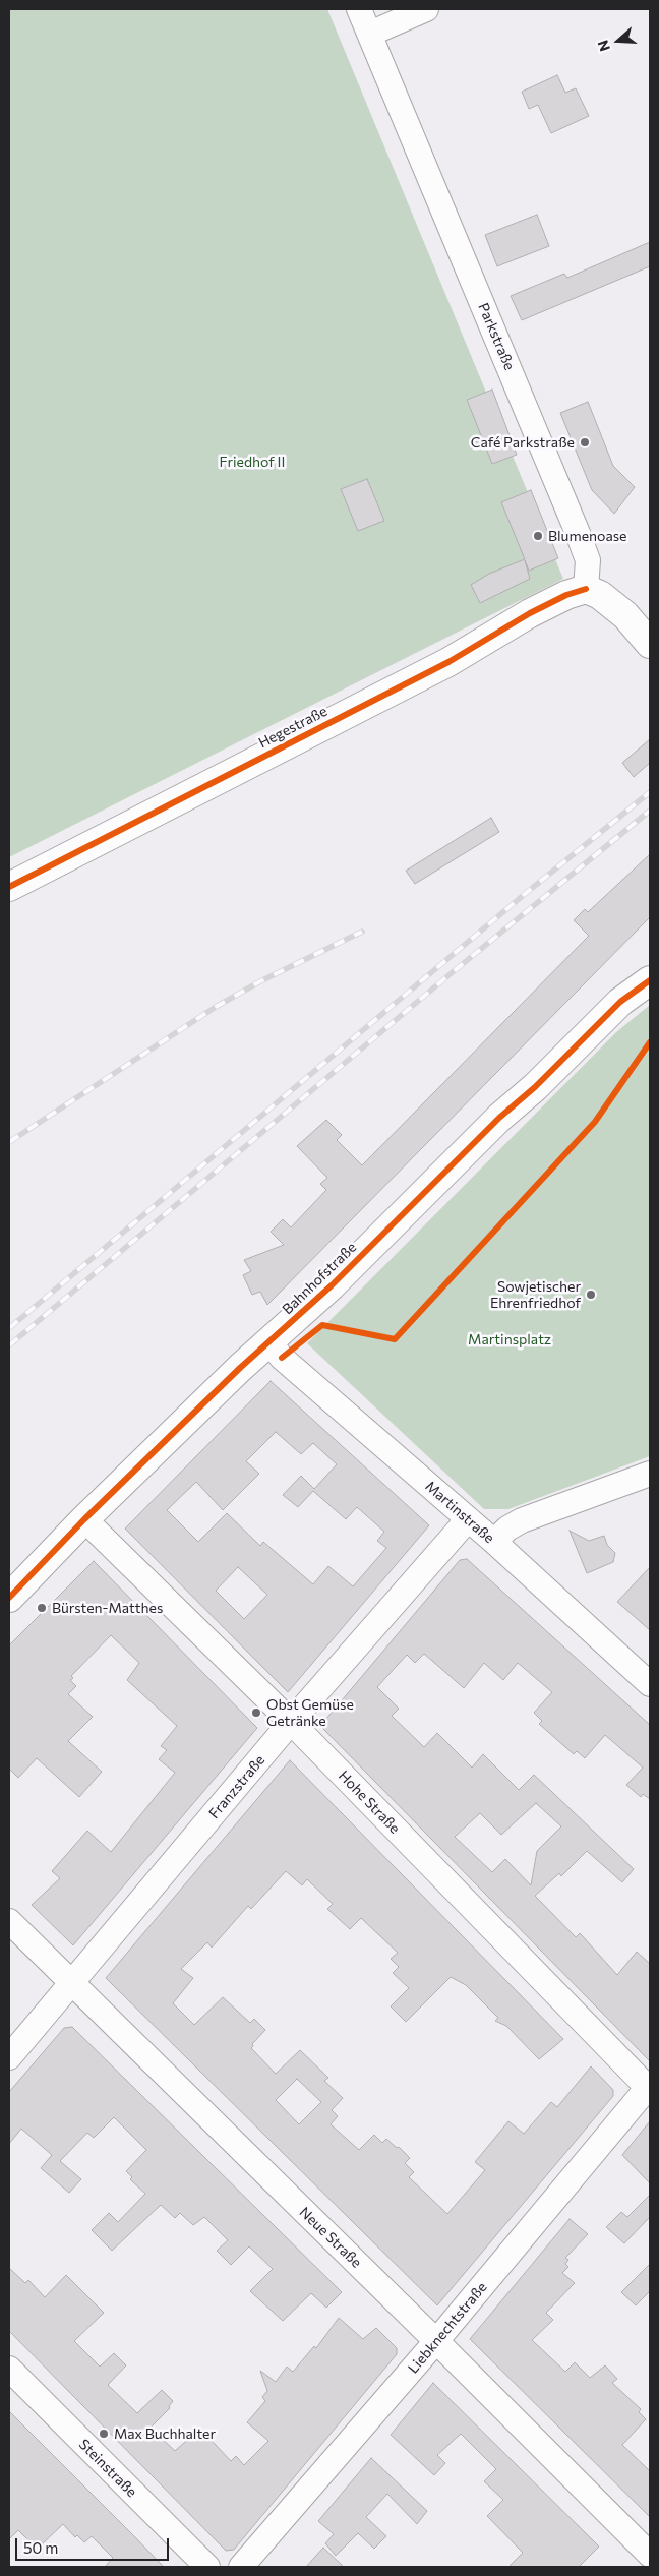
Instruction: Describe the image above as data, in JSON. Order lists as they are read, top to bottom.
{
  "streets": {
    "main road": ["Hegestraße", "Bahnhofstraße"],
    "street": [
      "Parkstraße",
      "Martinstraße",
      "Franzstraße",
      "Hohe Straße",
      "Neue Straße",
      "Liebknechtstraße",
      "Steinstraße"
    ]
  },
  "crossings": [
    ["Parkstraße", "Hegestraße"],
    ["Bahnhofstraße", "Martinstraße"],
    ["Bahnhofstraße", "Hohe Straße"],
    ["Martinstraße", "Franzstraße"],
    ["Franzstraße", "Hohe Straße"],
    ["Franzstraße", "Neue Straße"],
    ["Hohe Straße", "Liebknechtstraße"],
    ["Neue Straße", "Liebknechtstraße"]
  ],
  "parks": ["Friedhof II", "Martinsplatz"],
  "places": [
    "Café Parkstraße",
    "Blumenoase",
    "Sowjetischer Ehrenfriedhof",
    "Bürsten-Matthes",
    "Obst Gemüse Getränke",
    "Max Buchhalter"
  ],
  "scale_bar": "50 m",
  "north": "left"
}
